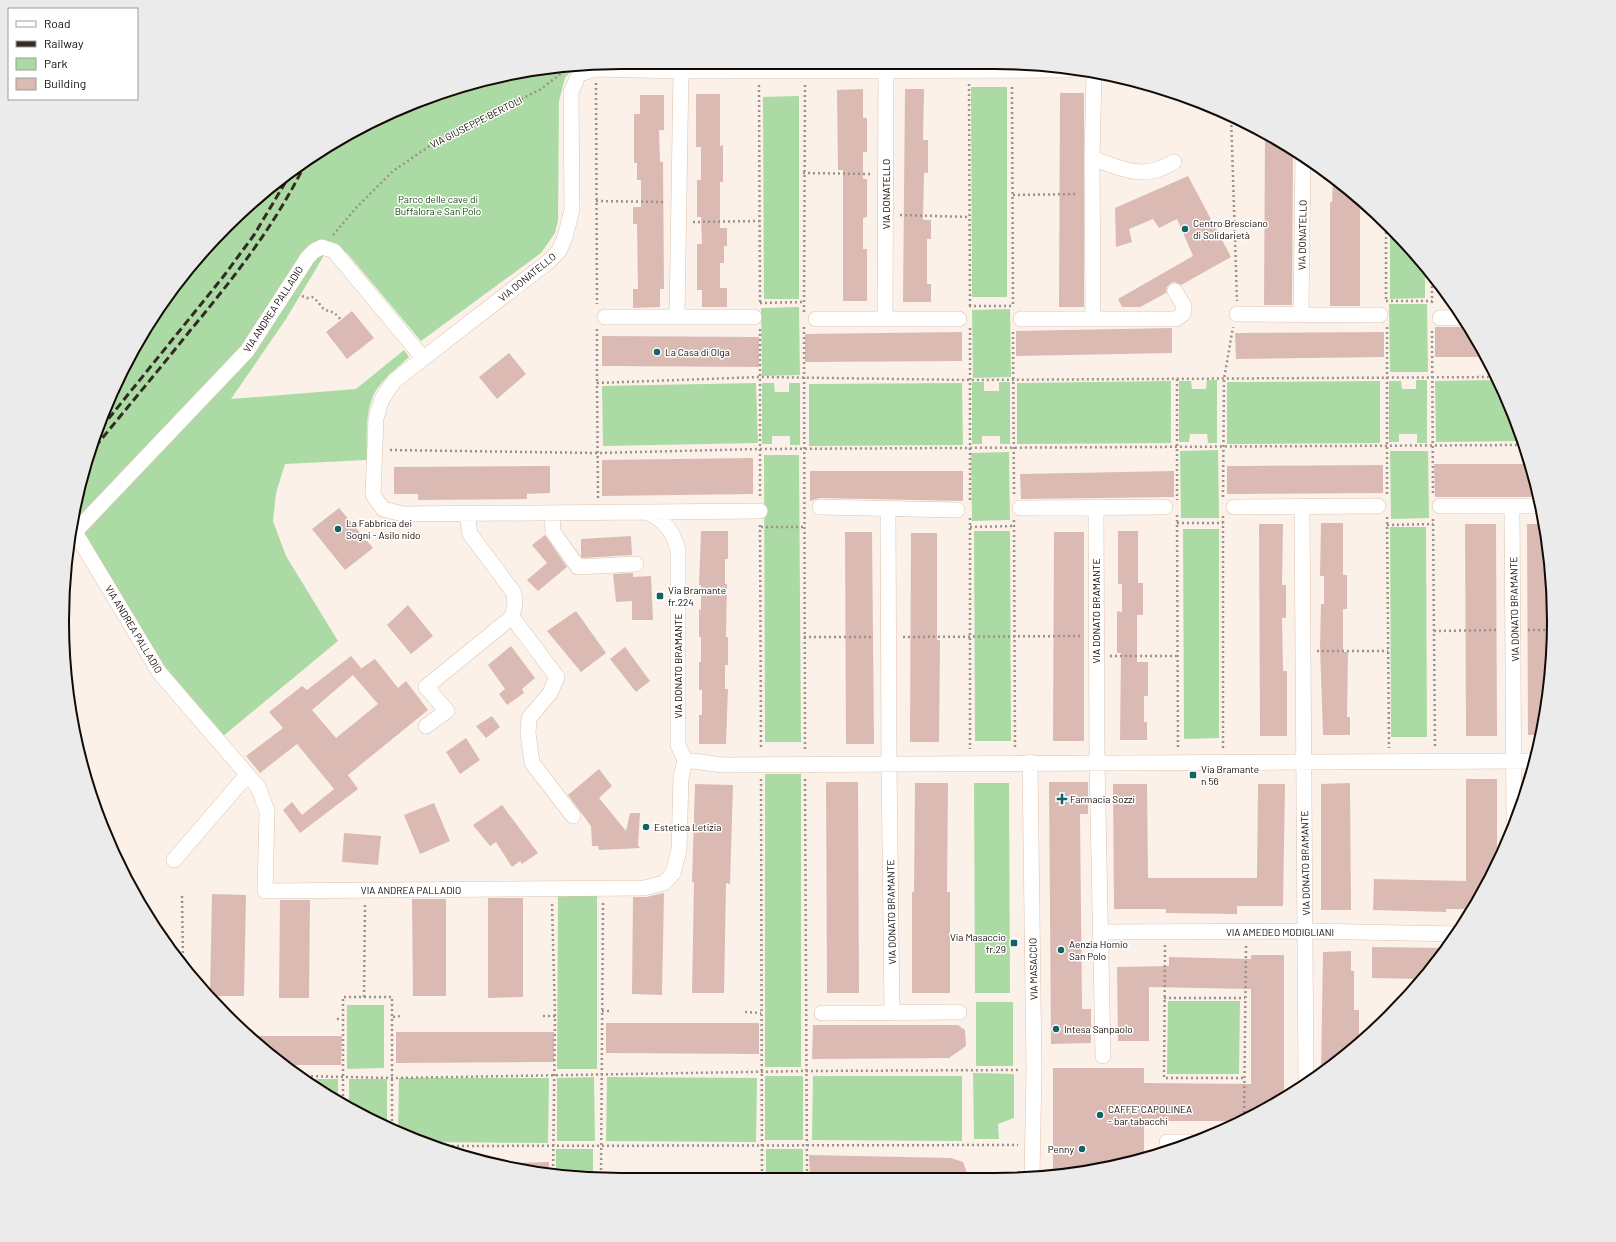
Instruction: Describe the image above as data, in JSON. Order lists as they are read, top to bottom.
{
  "streets": {
    "street": [
      "VIA DONATELLO",
      "VIA ANDREA PALLADIO",
      "VIA DONATO BRAMANTE",
      "VIA AMEDEO MODIGLIANI",
      "VIA MASACCIO"
    ],
    "path": ["VIA GIUSEPPE BERTOLI"]
  },
  "crossings": [
    ["VIA GIUSEPPE BERTOLI", "VIA ANDREA PALLADIO"],
    ["VIA ANDREA PALLADIO", "VIA DONATO BRAMANTE"],
    ["VIA DONATO BRAMANTE", "VIA AMEDEO MODIGLIANI"]
  ],
  "parks": ["Parco delle cave di Buffalora e San Polo"],
  "places": {
    "other": [
      "Centro Bresciano di Solidarietà",
      "La Casa di Olga",
      "La Fabbrica dei Sogni - Asilo nido",
      "Estetica Letizia",
      "Aenzia Homio San Polo",
      "Intesa Sanpaolo",
      "CAFFE' CAPOLINEA - bar tabacchi",
      "Penny"
    ],
    "transit": ["Via Bramante fr.224", "Via Bramante n 56", "Via Masaccio fr.29"],
    "health": ["Farmacia Sozzi"]
  },
  "legend": [
    "Road",
    "Railway",
    "Park",
    "Building"
  ]
}
